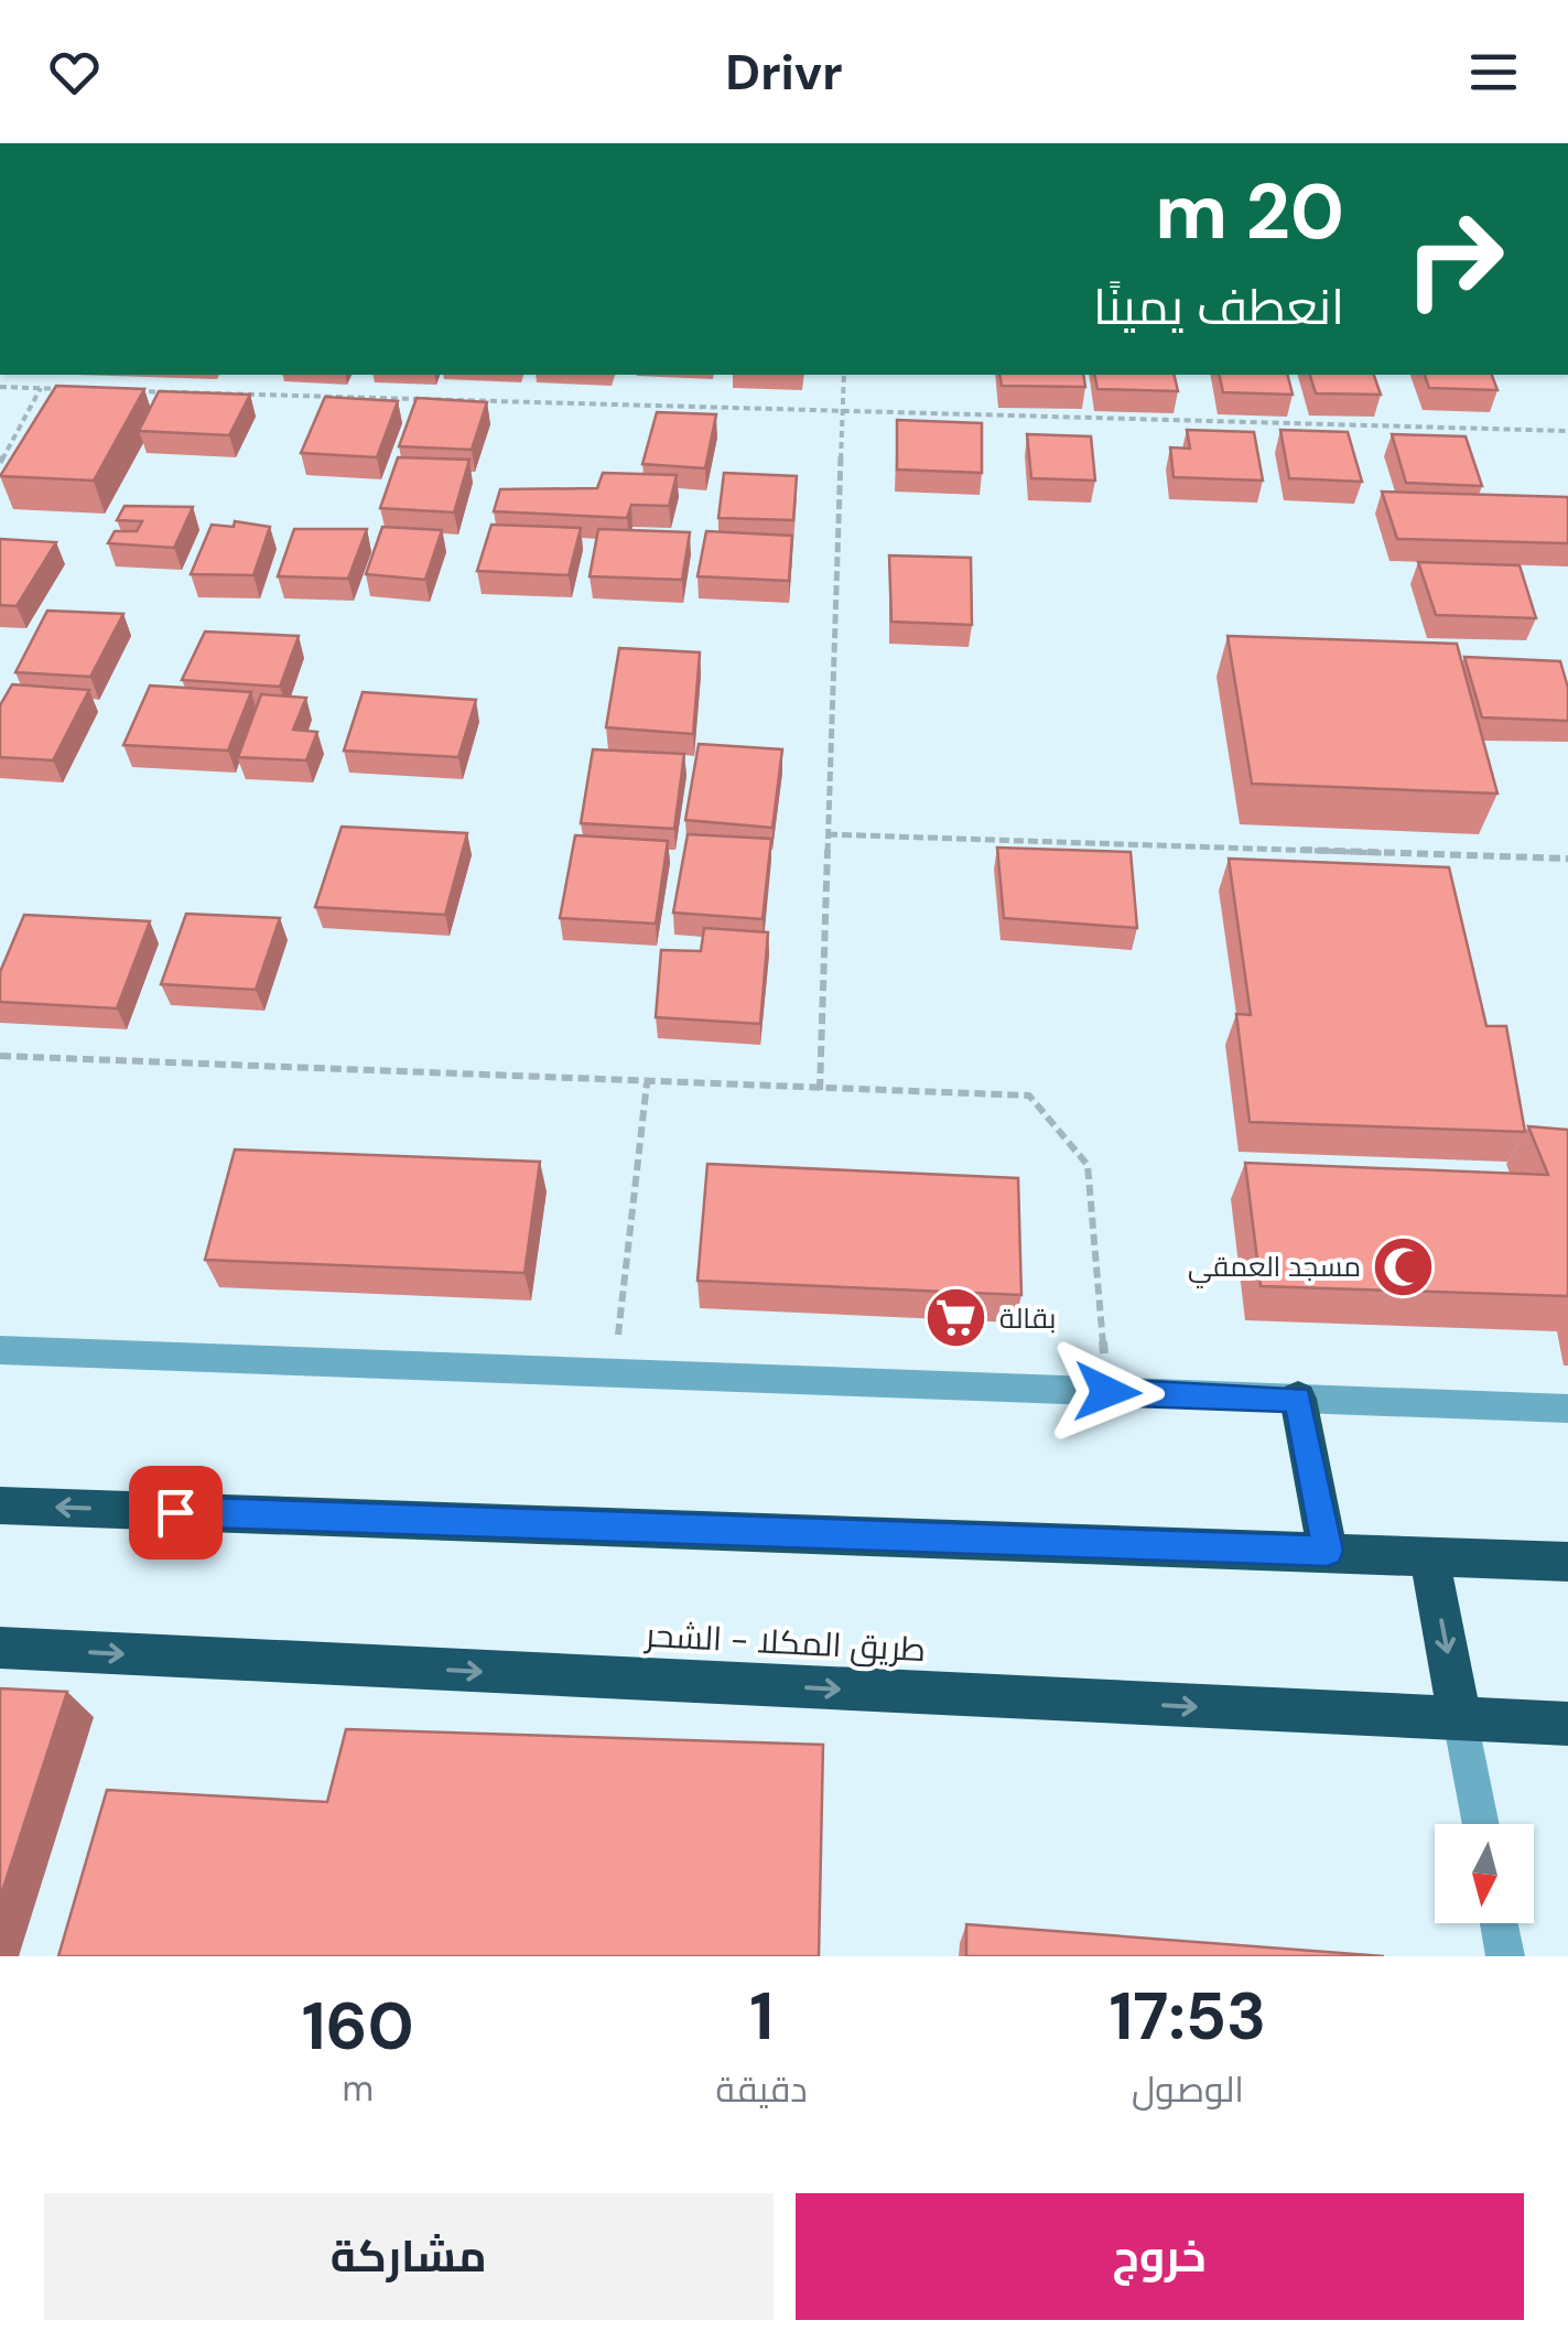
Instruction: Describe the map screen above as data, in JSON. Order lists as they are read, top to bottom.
{
  "streets": {
    "highway": ["طريق المكلا - الشحر"]
  },
  "places": {
    "mosque": ["مسجد العمقي"],
    "supermarket": ["بقالة"]
  },
  "north": "bottom",
  "page": {
    "header": "Drivr",
    "turn": ["20 m", "انعطف يمينًا"],
    "eta": [
      "17:53",
      "الوصول",
      "1",
      "دقيقة",
      "160",
      "m"
    ],
    "buttons": ["خروج", "مشاركة"]
  }
}
